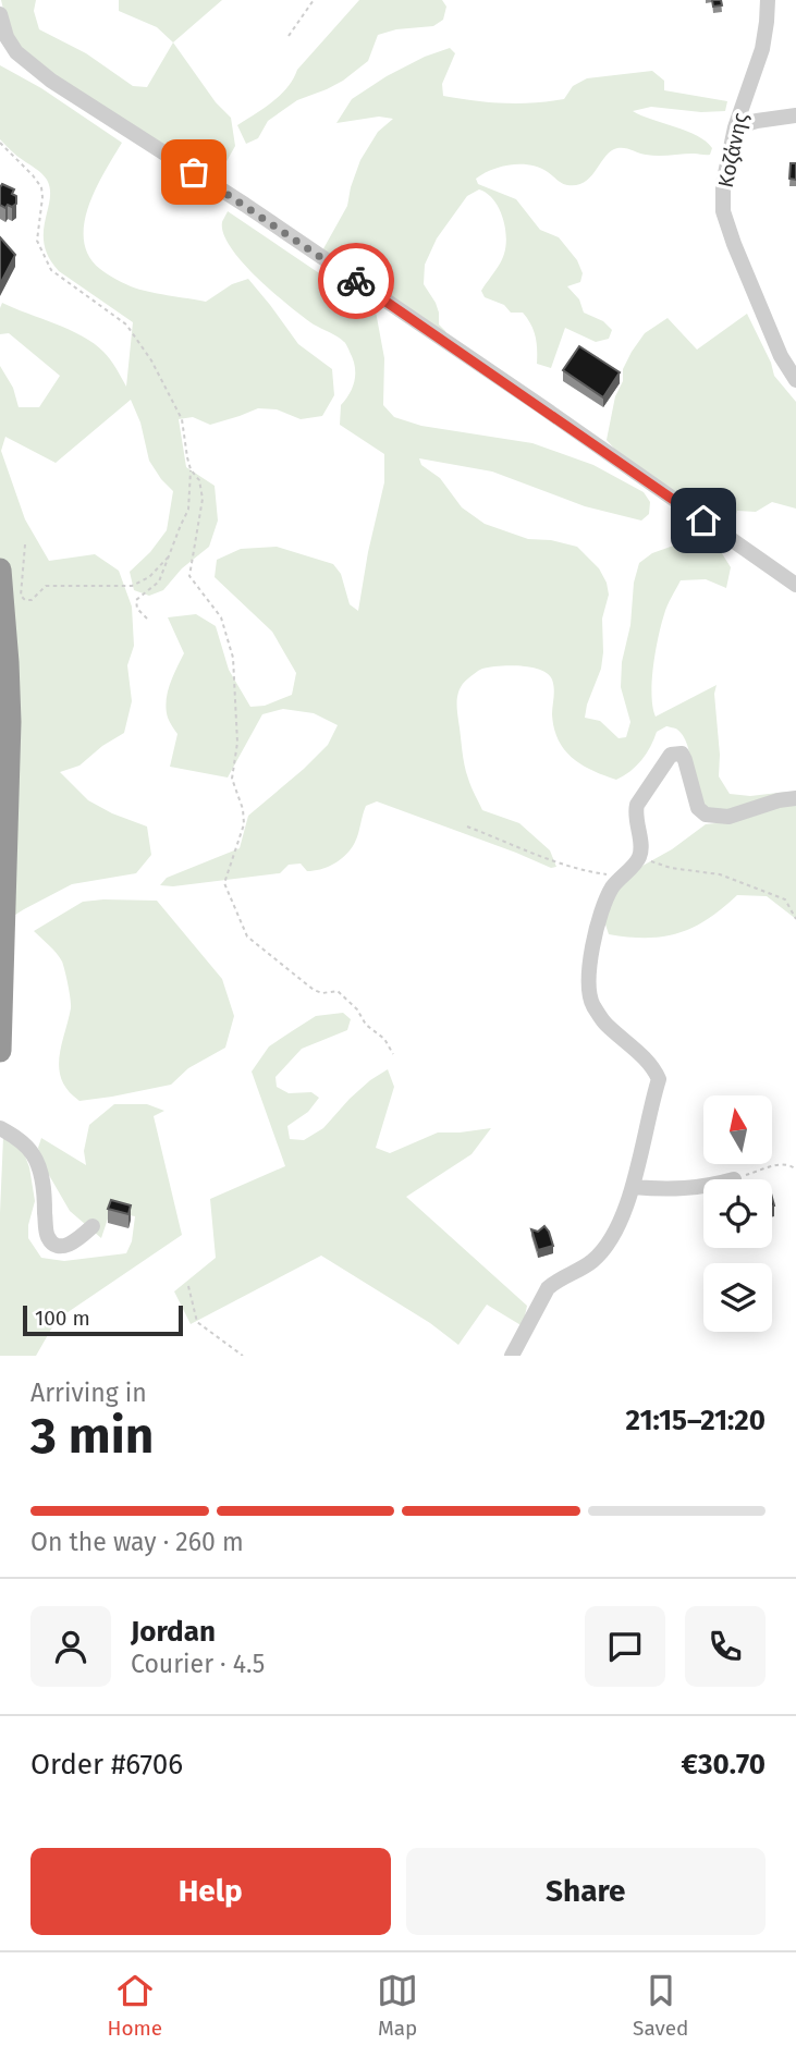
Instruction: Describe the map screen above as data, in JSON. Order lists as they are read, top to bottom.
{
  "streets": {
    "street": ["Κοζάνης"]
  },
  "scale_bar": "100 m",
  "north": "top",
  "page": {
    "scale": "100 m",
    "heading": ["3 min", "Arriving in", "21:15–21:20"],
    "panel": [
      "Jordan",
      "Courier · 4.5",
      "Order #6706",
      "€30.70"
    ],
    "bar": "On the way · 260 m",
    "buttons": ["Help", "Share"],
    "tabs": ["Home", "Map", "Saved"]
  }
}
